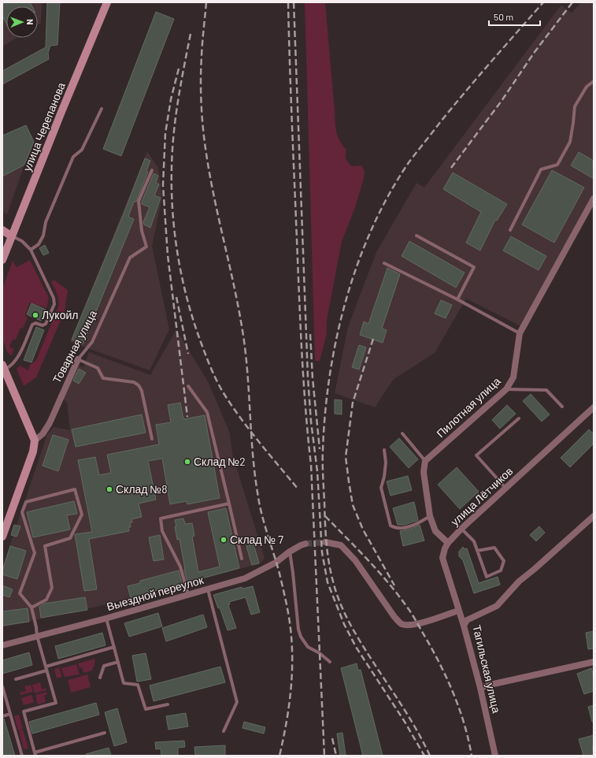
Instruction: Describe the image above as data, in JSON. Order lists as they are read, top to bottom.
{
  "streets": {
    "main road": ["улица Черепанова"],
    "street": [
      "Товарная улица",
      "Пилотная улица",
      "улица Лётчиков",
      "Выездной переулок",
      "Тагильская улица"
    ]
  },
  "crossings": [
    ["улица Лётчиков", "Тагильская улица"]
  ],
  "places": [
    "Лукойл",
    "Склад №2",
    "Склад №8",
    "Склад № 7"
  ],
  "scale_bar": "50 m",
  "north": "right"
}
